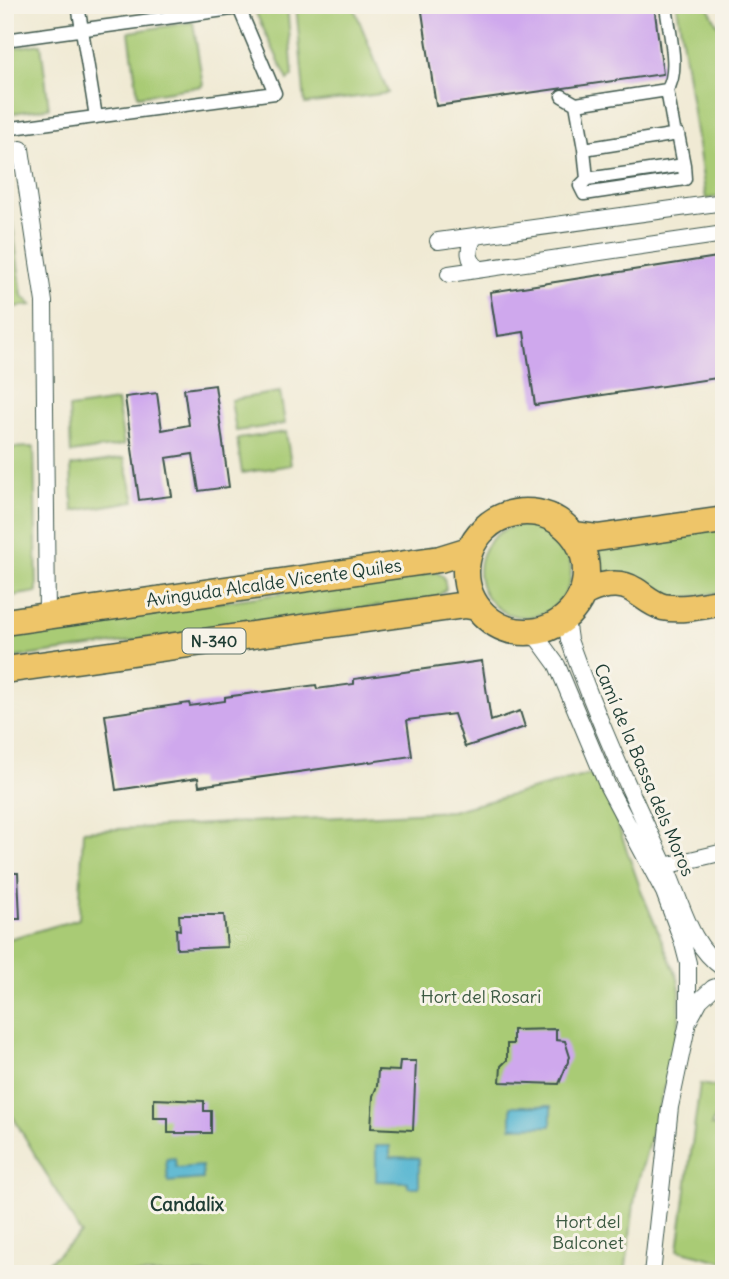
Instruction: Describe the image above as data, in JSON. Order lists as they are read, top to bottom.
{
  "streets": {
    "highway": ["Avinguda Alcalde Vicente Quiles", "N-340"],
    "street": ["Camí de la Bassa dels Moros"]
  },
  "crossings": [
    ["Avinguda Alcalde Vicente Quiles", "N-340"],
    ["Avinguda Alcalde Vicente Quiles", "Camí de la Bassa dels Moros"],
    ["N-340", "Camí de la Bassa dels Moros"]
  ],
  "districts": ["Candalix"],
  "parks": ["Hort del Rosari", "Hort del Balconet"]
}
